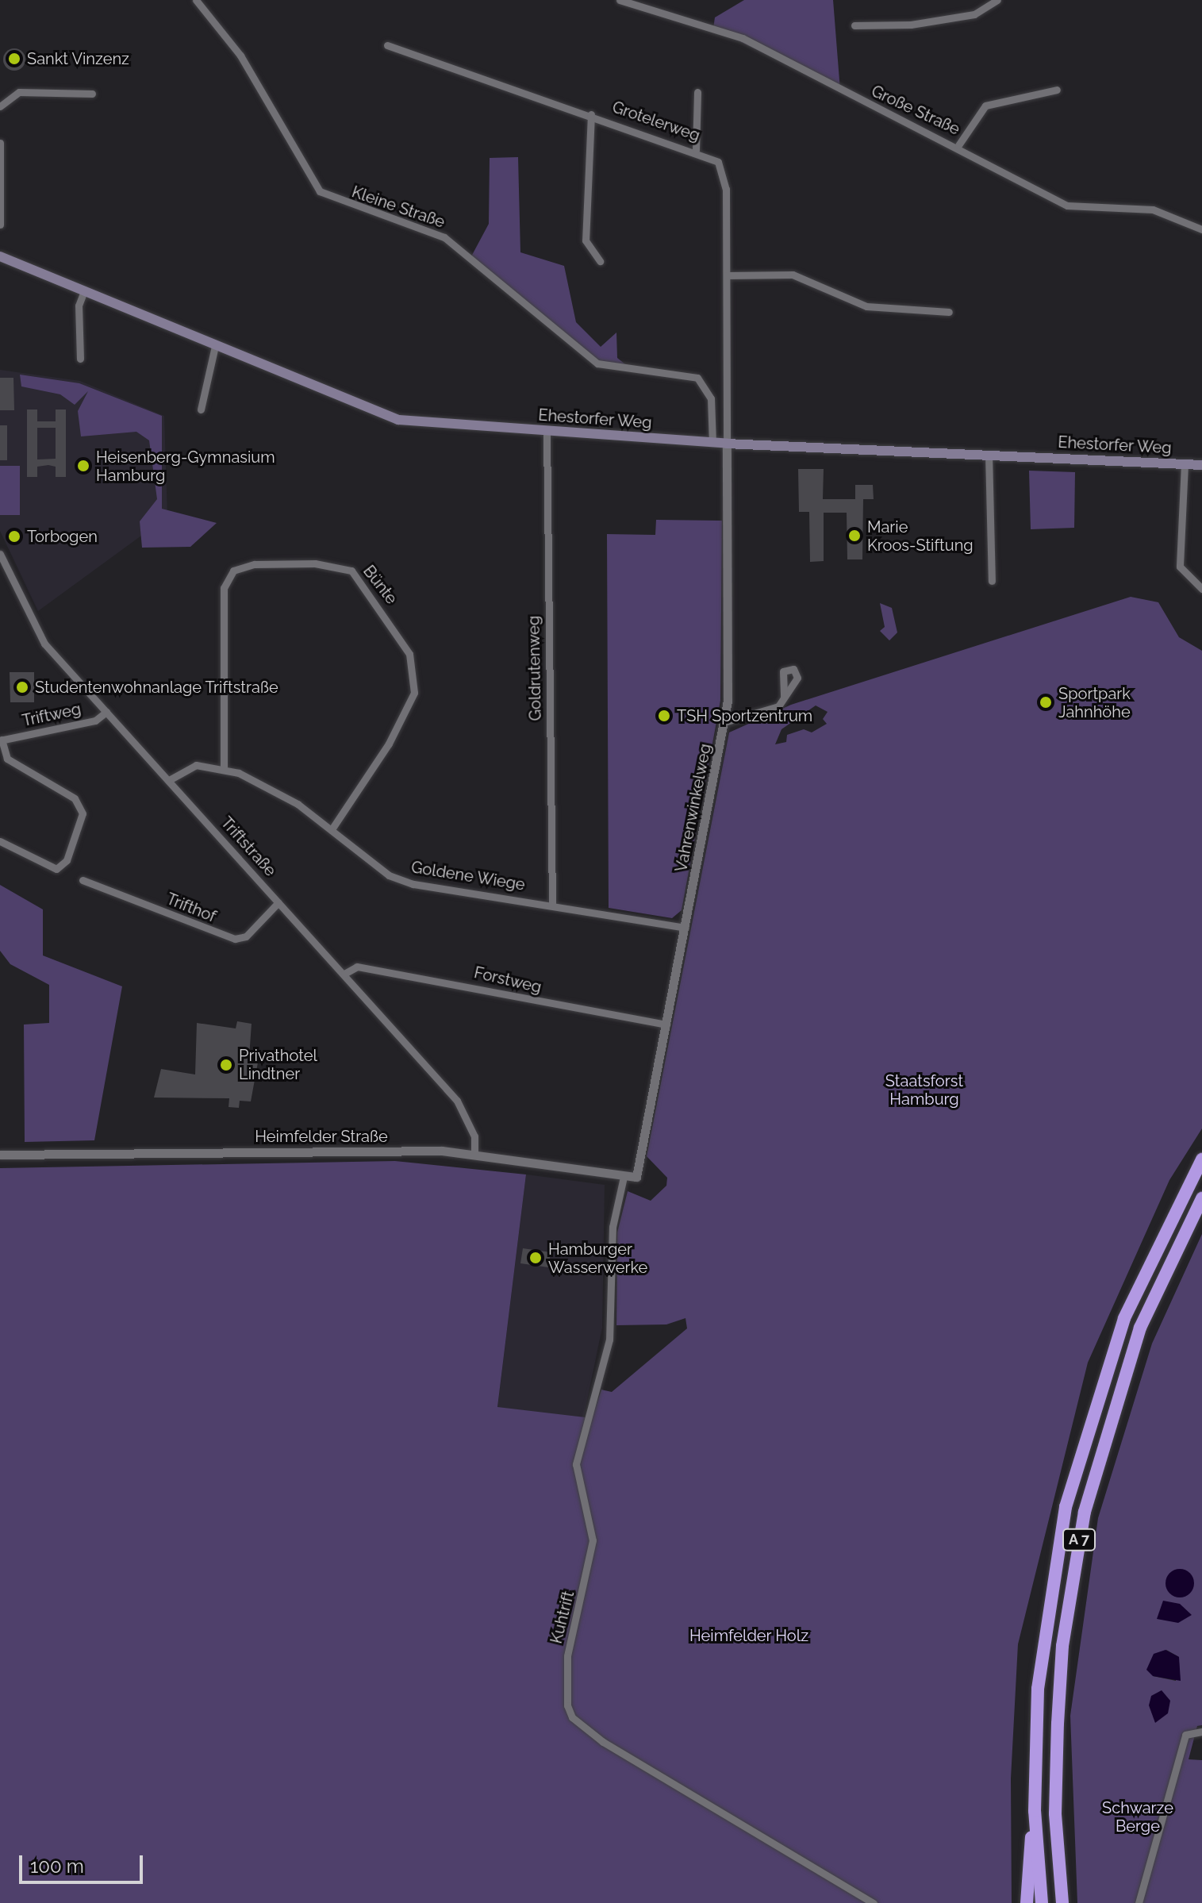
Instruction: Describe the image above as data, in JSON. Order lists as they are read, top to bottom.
{
  "streets": {
    "highway": ["A 7"],
    "main road": ["Ehestorfer Weg"],
    "street": [
      "Große Straße",
      "Grotelerweg",
      "Kleine Straße",
      "Bünte",
      "Goldrutenweg",
      "Triftweg",
      "Vahrenwinkelweg",
      "Triftstraße",
      "Goldene Wiege",
      "Trifthof",
      "Forstweg",
      "Heimfelder Straße",
      "Kuhtrift"
    ]
  },
  "crossings": [
    ["Grotelerweg", "Ehestorfer Weg"],
    ["Grotelerweg", "Vahrenwinkelweg"],
    ["Kleine Straße", "Ehestorfer Weg"],
    ["Ehestorfer Weg", "Goldrutenweg"],
    ["Ehestorfer Weg", "Vahrenwinkelweg"],
    ["Bünte", "Goldene Wiege"],
    ["Goldrutenweg", "Goldene Wiege"],
    ["Triftweg", "Triftstraße"],
    ["Vahrenwinkelweg", "Goldene Wiege"],
    ["Vahrenwinkelweg", "Forstweg"],
    ["Vahrenwinkelweg", "Heimfelder Straße"],
    ["Triftstraße", "Goldene Wiege"],
    ["Triftstraße", "Trifthof"],
    ["Triftstraße", "Forstweg"],
    ["Triftstraße", "Heimfelder Straße"],
    ["Heimfelder Straße", "Kuhtrift"]
  ],
  "parks": ["Staatsforst Hamburg", "Heimfelder Holz", "Schwarze Berge"],
  "places": [
    "Sankt Vinzenz",
    "Heisenberg-Gymnasium Hamburg",
    "Marie Kroos-Stiftung",
    "Torbogen",
    "Studentenwohnanlage Triftstraße",
    "Sportpark Jahnhöhe",
    "TSH Sportzentrum",
    "Privathotel Lindtner",
    "Hamburger Wasserwerke"
  ],
  "scale_bar": "100 m"
}
